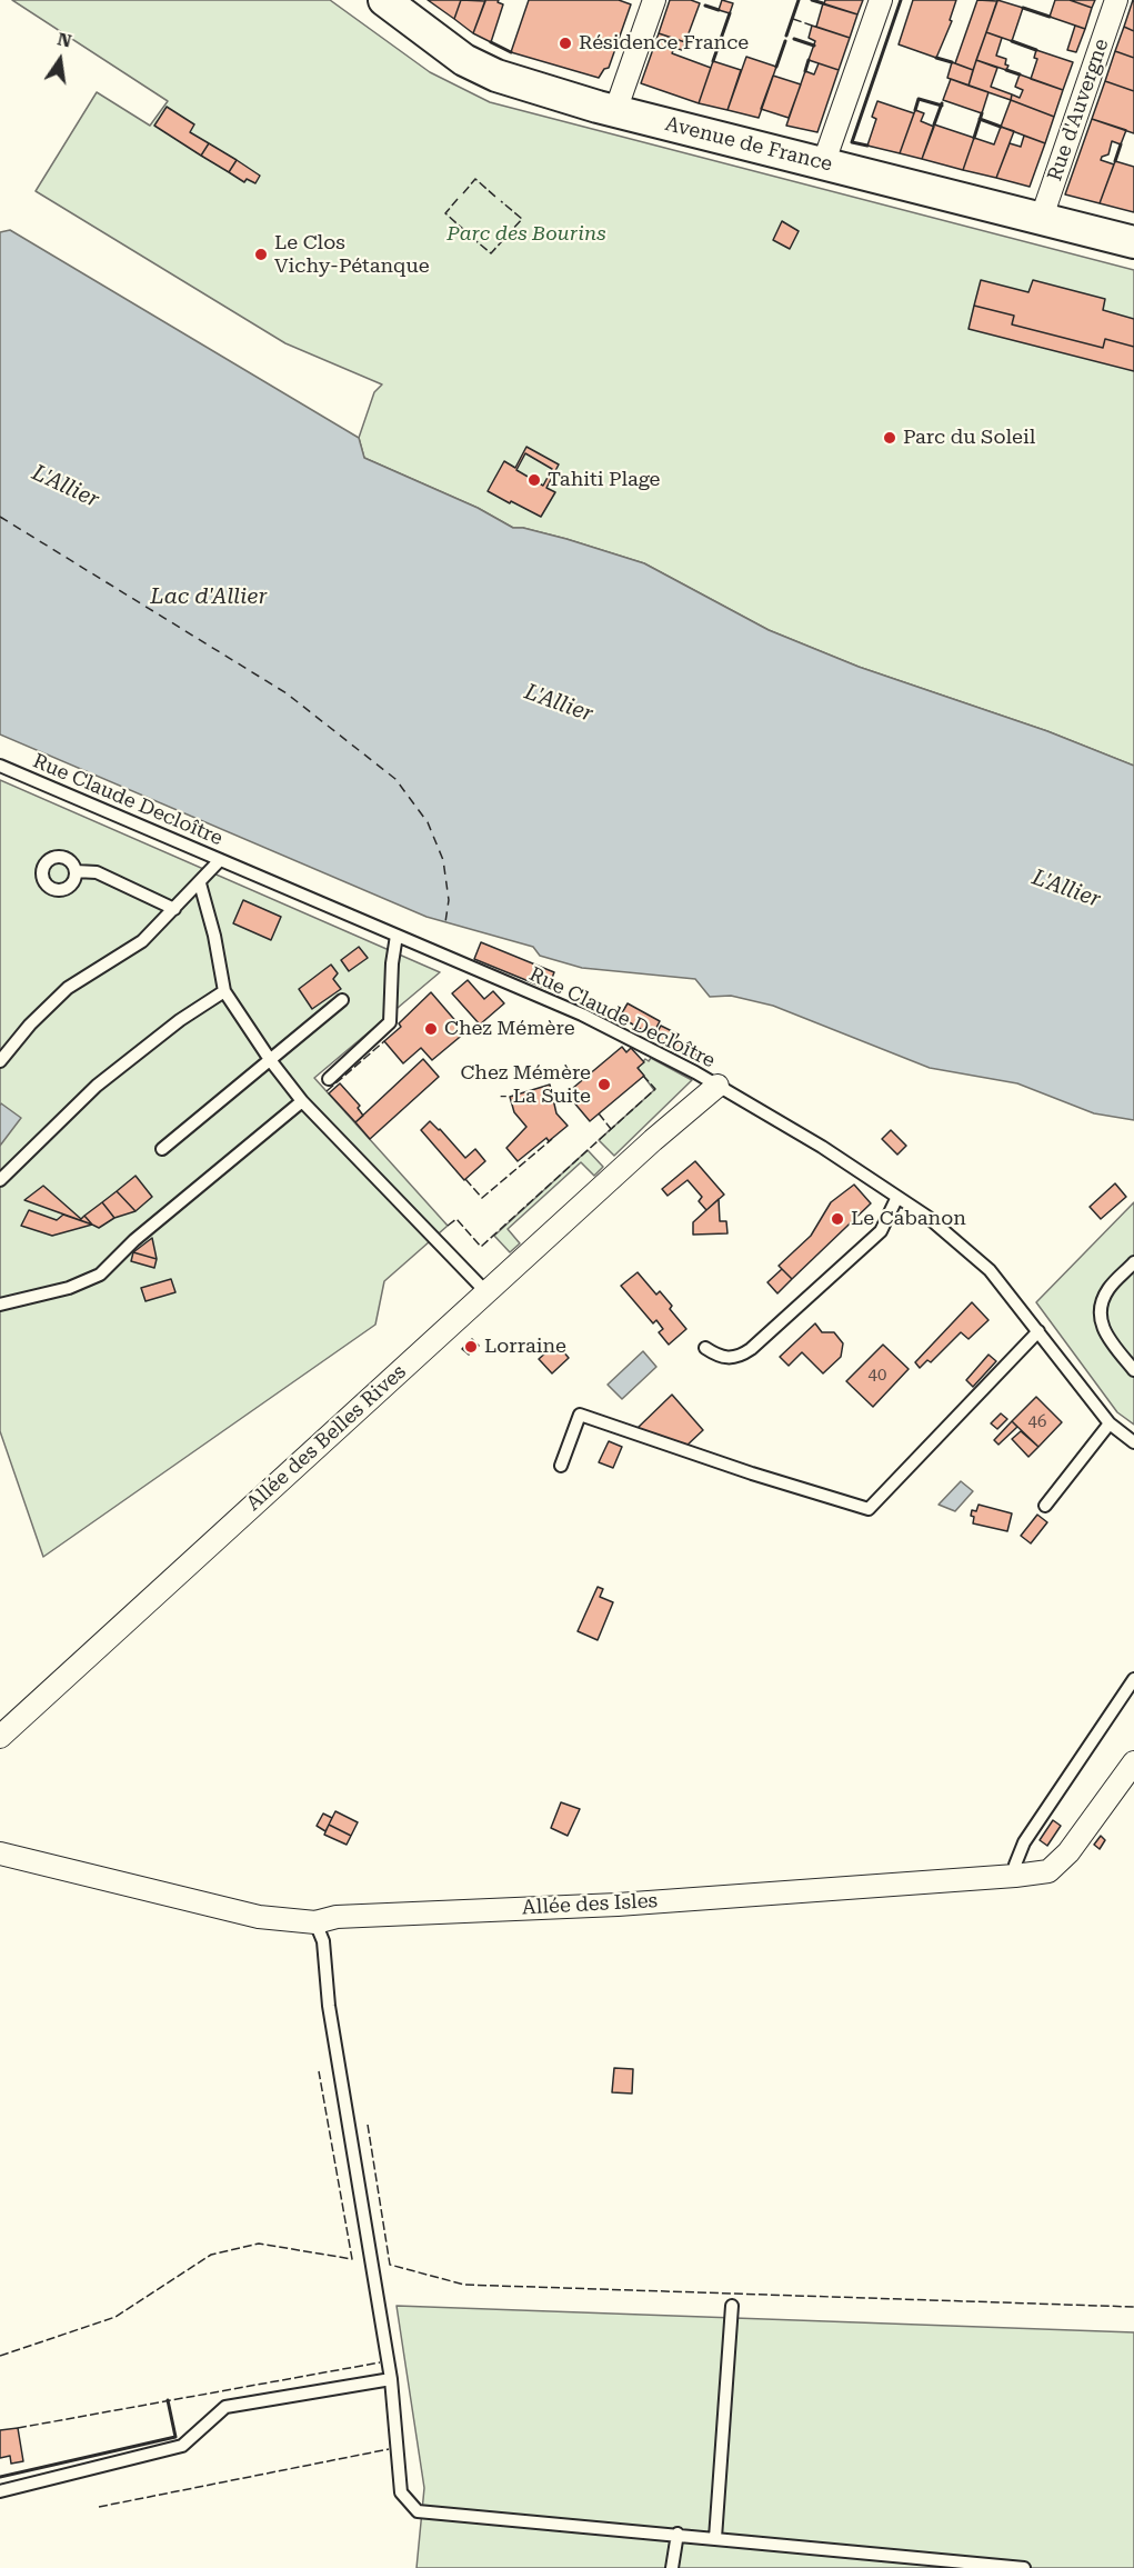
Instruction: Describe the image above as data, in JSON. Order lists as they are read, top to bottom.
{
  "streets": {
    "street": [
      "Rue d'Auvergne",
      "Avenue de France",
      "Allée des Belles Rives",
      "Allée des Isles"
    ],
    "lane": ["Rue Claude Decloître"]
  },
  "crossings": [
    ["Rue d'Auvergne", "Avenue de France"],
    ["Rue Claude Decloître", "Allée des Belles Rives"]
  ],
  "water": ["L'Allier", "Lac d'Allier"],
  "parks": ["Parc des Bourins"],
  "places": [
    "Résidence France",
    "Le Clos Vichy-Pétanque",
    "Parc du Soleil",
    "Tahiti Plage",
    "Chez Mémère",
    "Chez Mémère - La Suite",
    "Le Cabanon",
    "Lorraine"
  ],
  "house_numbers": ["40", "46"],
  "north": "top"
}
